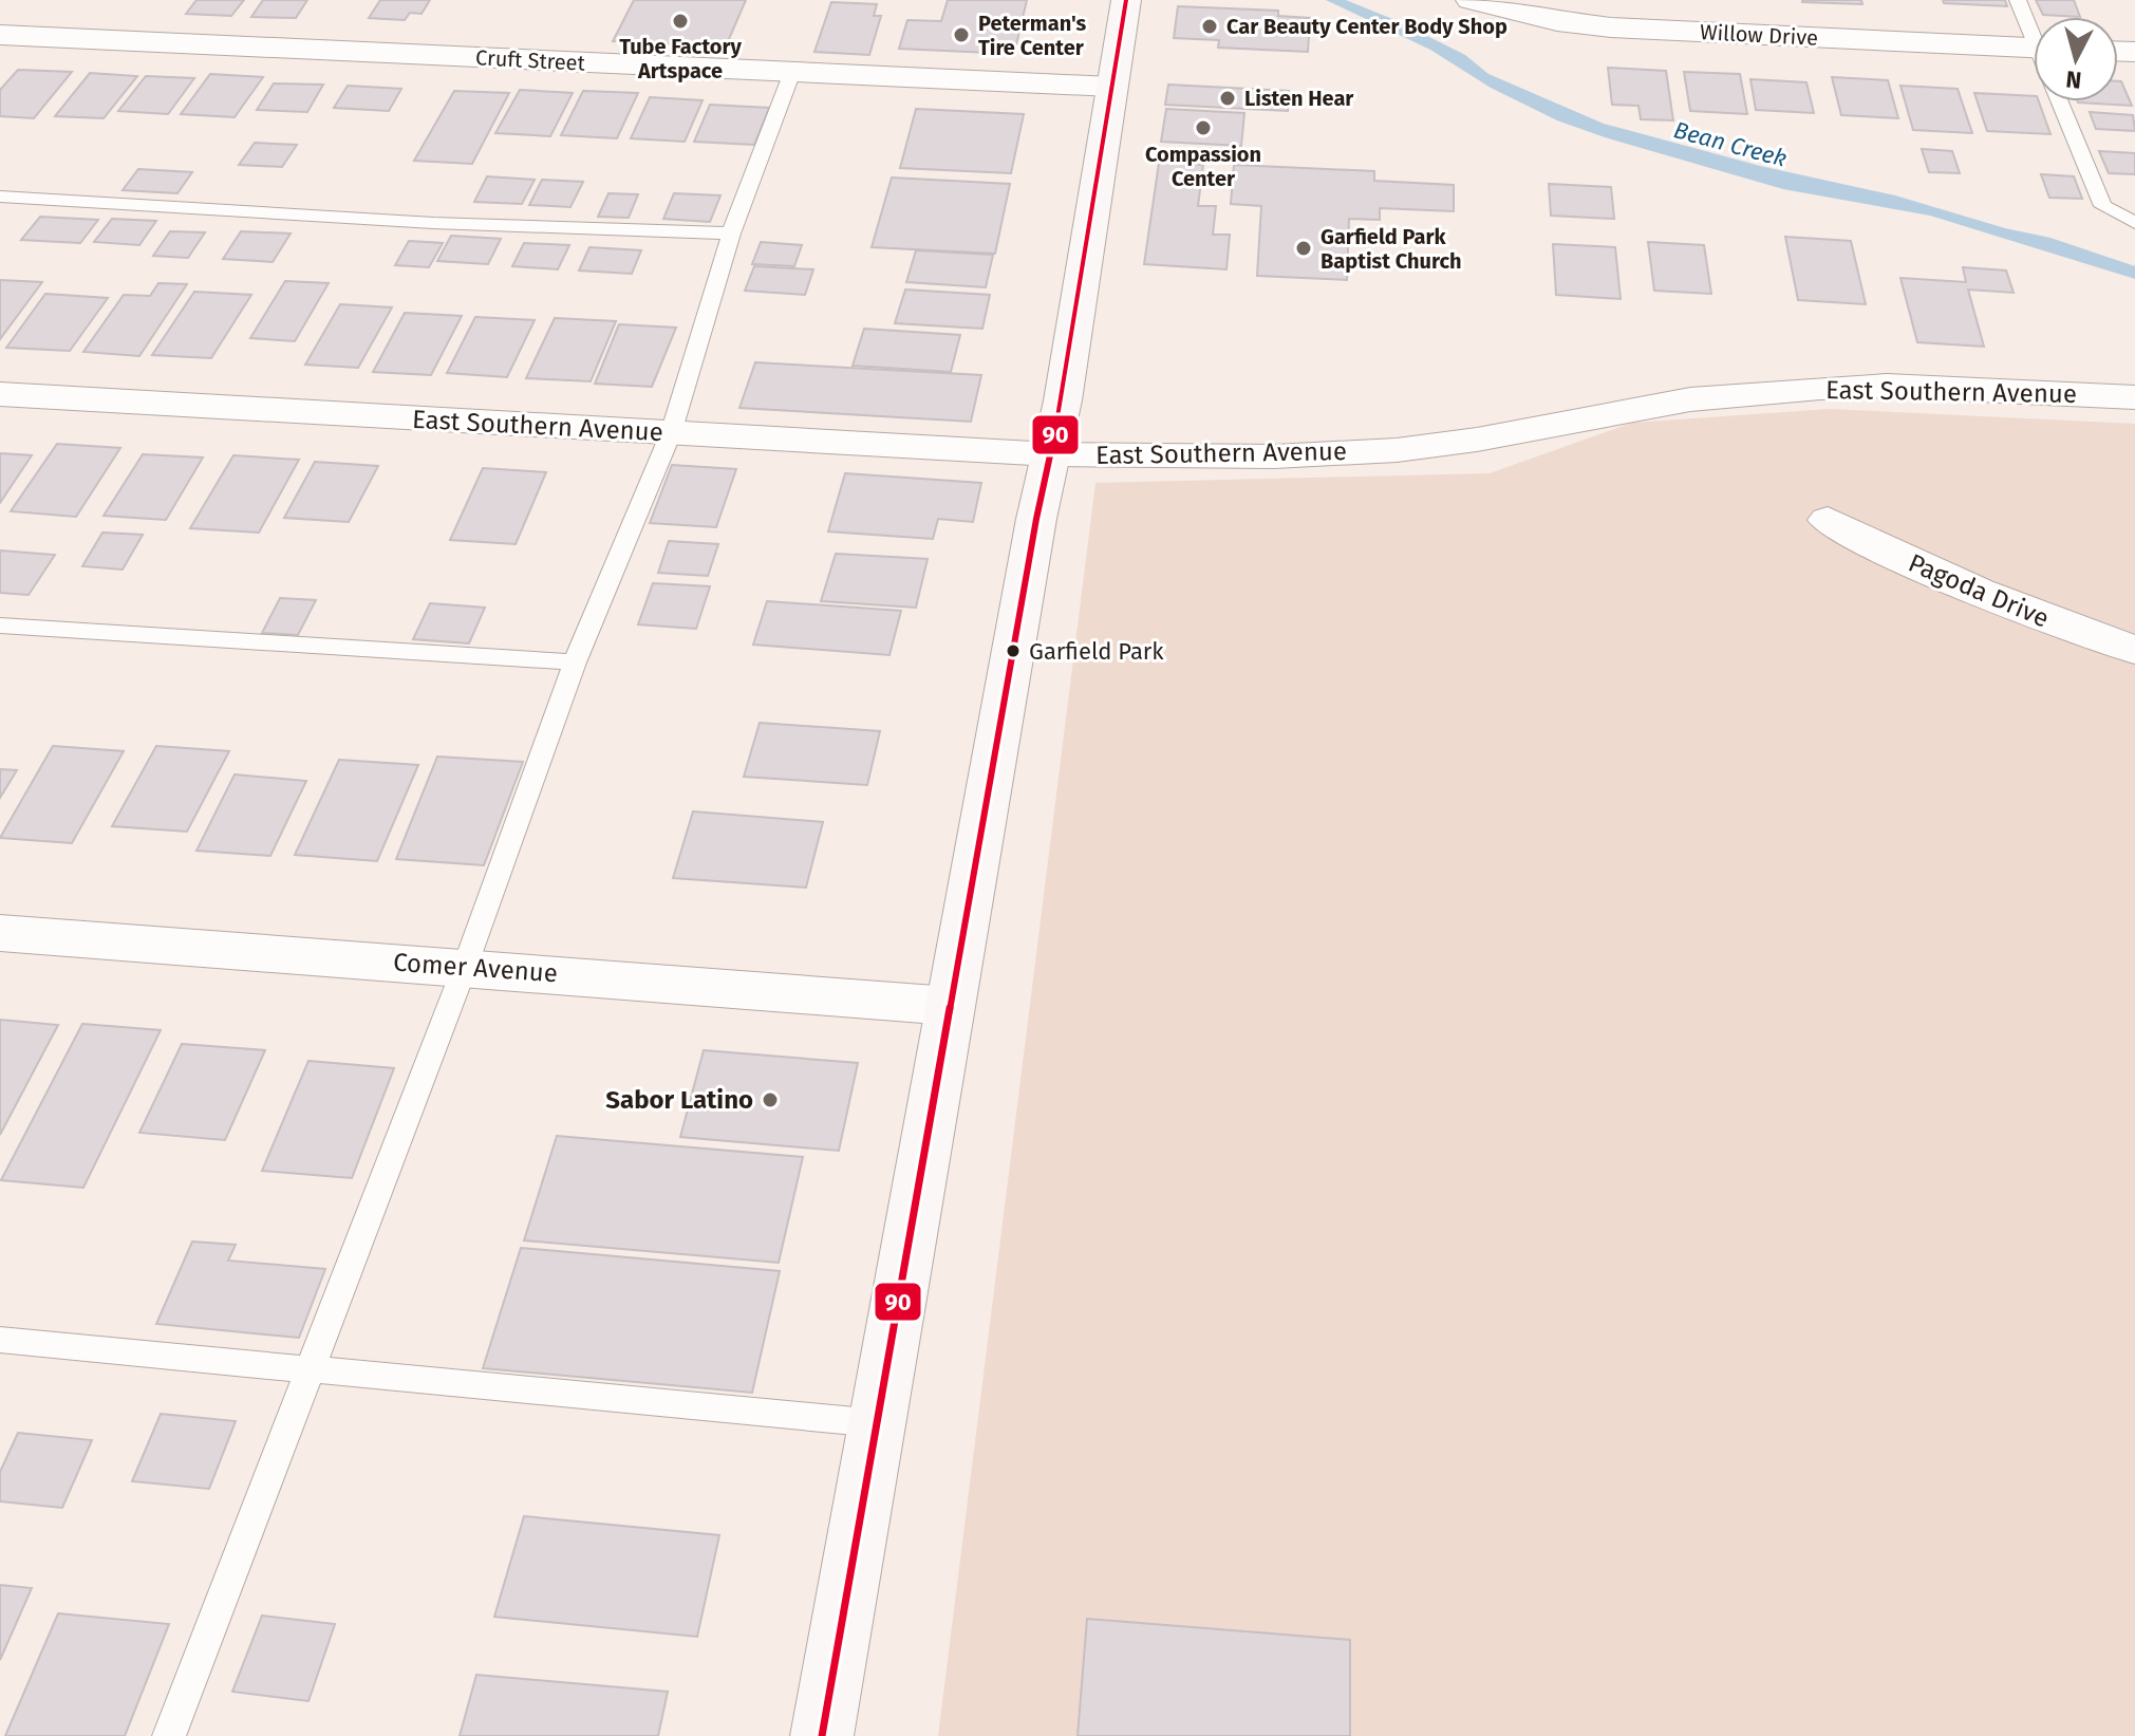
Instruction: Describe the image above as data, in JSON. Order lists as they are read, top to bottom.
{
  "streets": {
    "street": [
      "Willow Drive",
      "Cruft Street",
      "East Southern Avenue",
      "Pagoda Drive",
      "Comer Avenue"
    ]
  },
  "water": ["Bean Creek"],
  "places": [
    "Tube Factory Artspace",
    "Car Beauty Center Body Shop",
    "Peterman's Tire Center",
    "Listen Hear",
    "Compassion Center",
    "Garfield Park Baptist Church",
    "Garfield Park",
    "Sabor Latino"
  ],
  "lines": ["transit line 90"],
  "north": "bottom"
}
